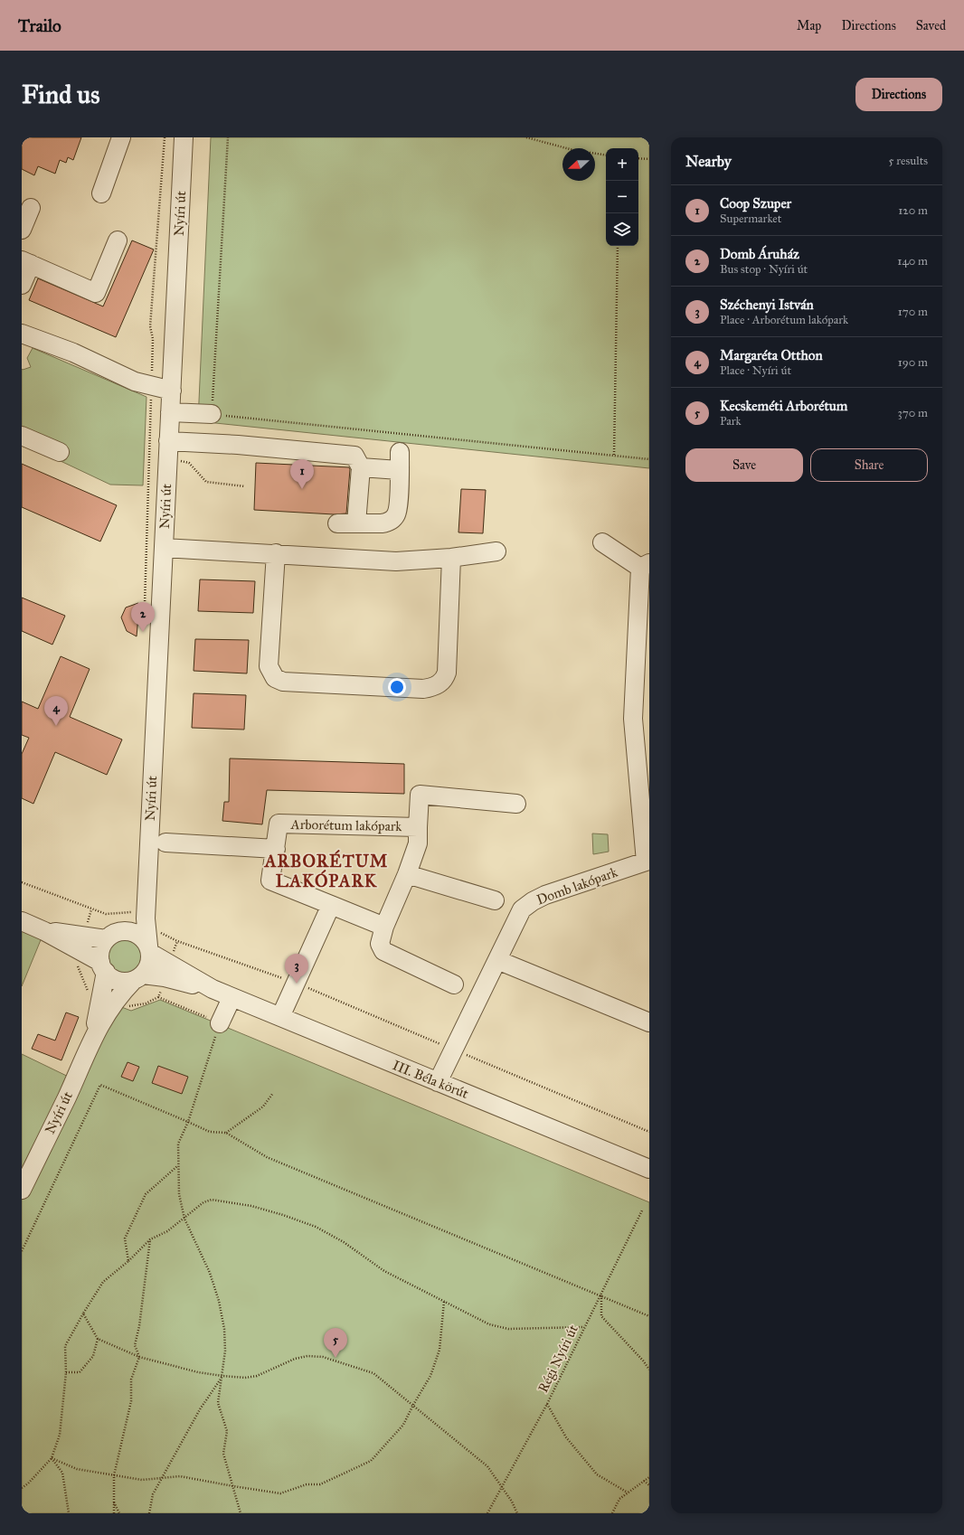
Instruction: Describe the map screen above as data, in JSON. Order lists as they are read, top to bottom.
{
  "streets": {
    "street": [
      "Nyíri út",
      "Arborétum lakópark",
      "Domb lakópark",
      "III. Béla körút"
    ],
    "path": ["Régi Nyíri út"]
  },
  "crossings": [
    ["Nyíri út", "III. Béla körút"],
    ["Domb lakópark", "III. Béla körút"]
  ],
  "districts": ["ARBORÉTUM LAKÓPARK"],
  "north": "left",
  "page": {
    "header": "Trailo",
    "nav": ["Map", "Directions", "Saved"],
    "buttons": [
      "Directions",
      ["Save", "Share"]
    ],
    "title": "Find us",
    "heading": ["Nearby", "5 results"],
    "map_buttons": ["+", "−"],
    "list": [
      {
        "mark": "1",
        "name": "Coop Szuper",
        "note": "Supermarket",
        "value": "120 m"
      },
      {
        "mark": "2",
        "name": "Domb Áruház",
        "note": "Bus stop · Nyíri út",
        "value": "140 m"
      },
      {
        "mark": "3",
        "name": "Széchenyi István",
        "note": "Place · Arborétum lakópark",
        "value": "170 m"
      },
      {
        "mark": "4",
        "name": "Margaréta Otthon",
        "note": "Place · Nyíri út",
        "value": "190 m"
      },
      {
        "mark": "5",
        "name": "Kecskeméti Arborétum",
        "note": "Park",
        "value": "370 m"
      }
    ],
    "pins": [
      "1",
      "2",
      "4",
      "3",
      "5"
    ]
  }
}
